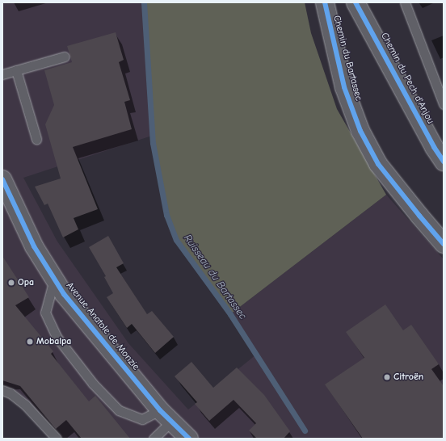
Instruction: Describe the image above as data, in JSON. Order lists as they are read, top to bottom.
{
  "streets": {
    "street": ["Chemin du Bartassec", "Chemin du Pech d'Anjou", "Avenue Anatole de Monzie"]
  },
  "water": ["Ruisseau du Bartassec"],
  "places": ["Opa", "Mobalpa", "Citroën"]
}
